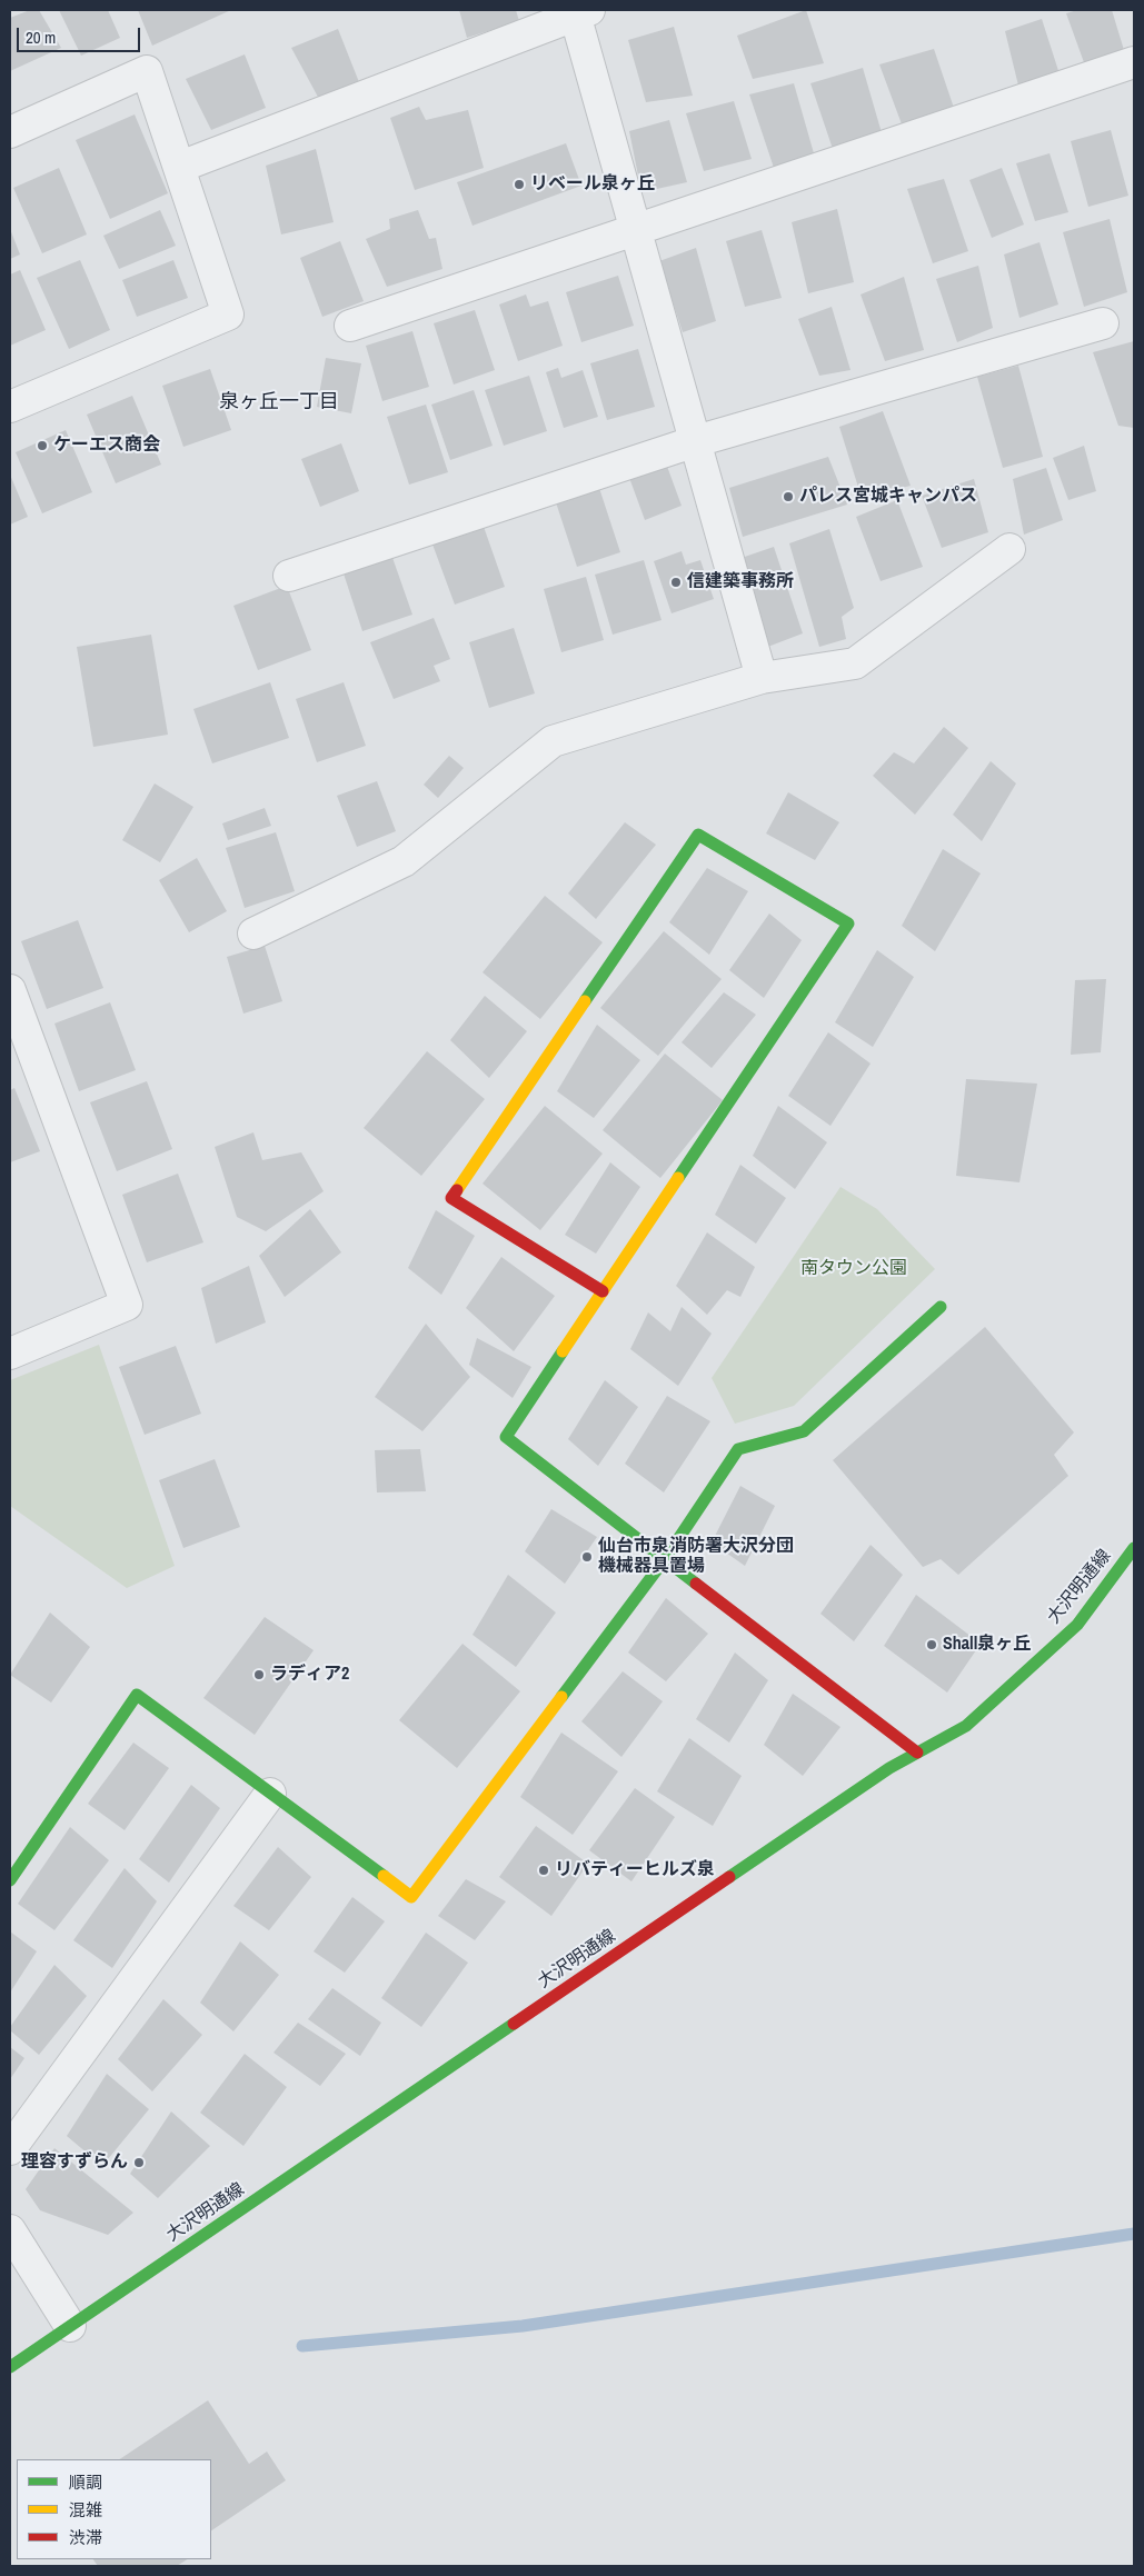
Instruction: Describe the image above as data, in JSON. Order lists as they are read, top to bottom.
{
  "streets": {
    "street": ["大沢明通線"]
  },
  "districts": ["泉ヶ丘一丁目"],
  "parks": ["南タウン公園"],
  "places": [
    "リベール泉ヶ丘",
    "ケーエス商会",
    "パレス宮城キャンパス",
    "信建築事務所",
    "仙台市泉消防署大沢分団 機械器具置場",
    "Shall泉ヶ丘",
    "ラディア2",
    "リバティーヒルズ泉",
    "理容すずらん"
  ],
  "legend": ["順調", "混雑", "渋滞"],
  "scale_bar": "20 m"
}
